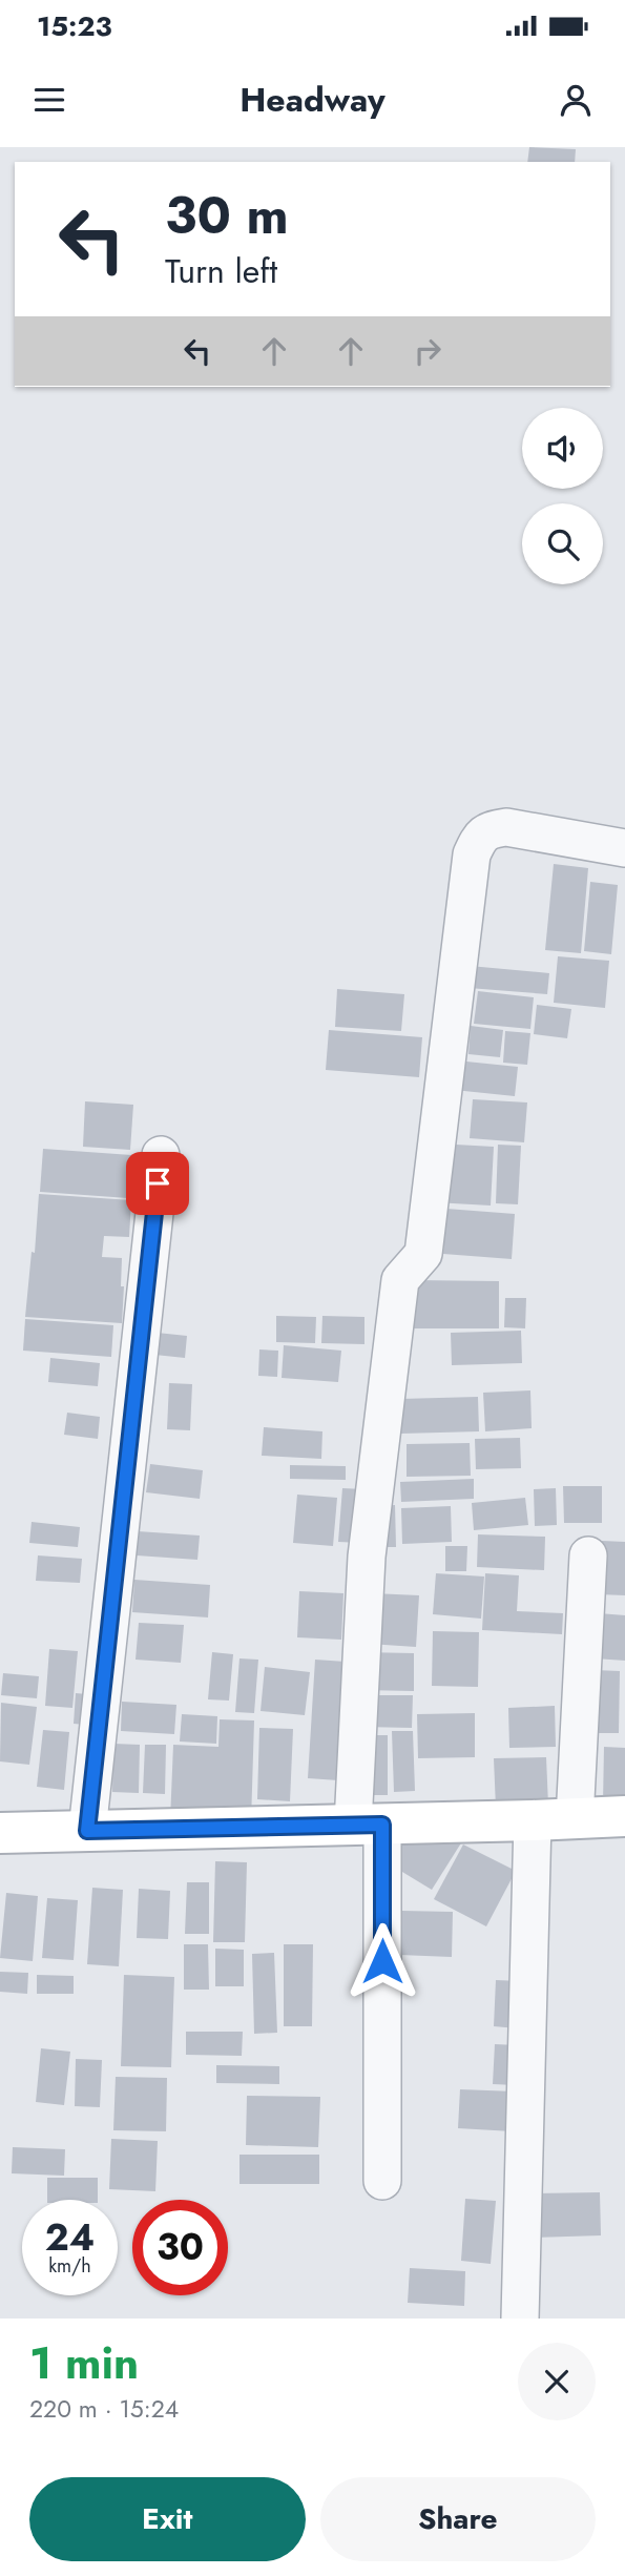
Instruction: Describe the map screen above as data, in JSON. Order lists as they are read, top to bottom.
{
  "page": {
    "status": "15:23",
    "header": "Headway",
    "turn": ["30 m", "Turn left"],
    "speed": "24 km/h",
    "limit": "30",
    "heading": ["1 min", "220 m · 15:24"],
    "buttons": ["Exit", "Share"]
  }
}
